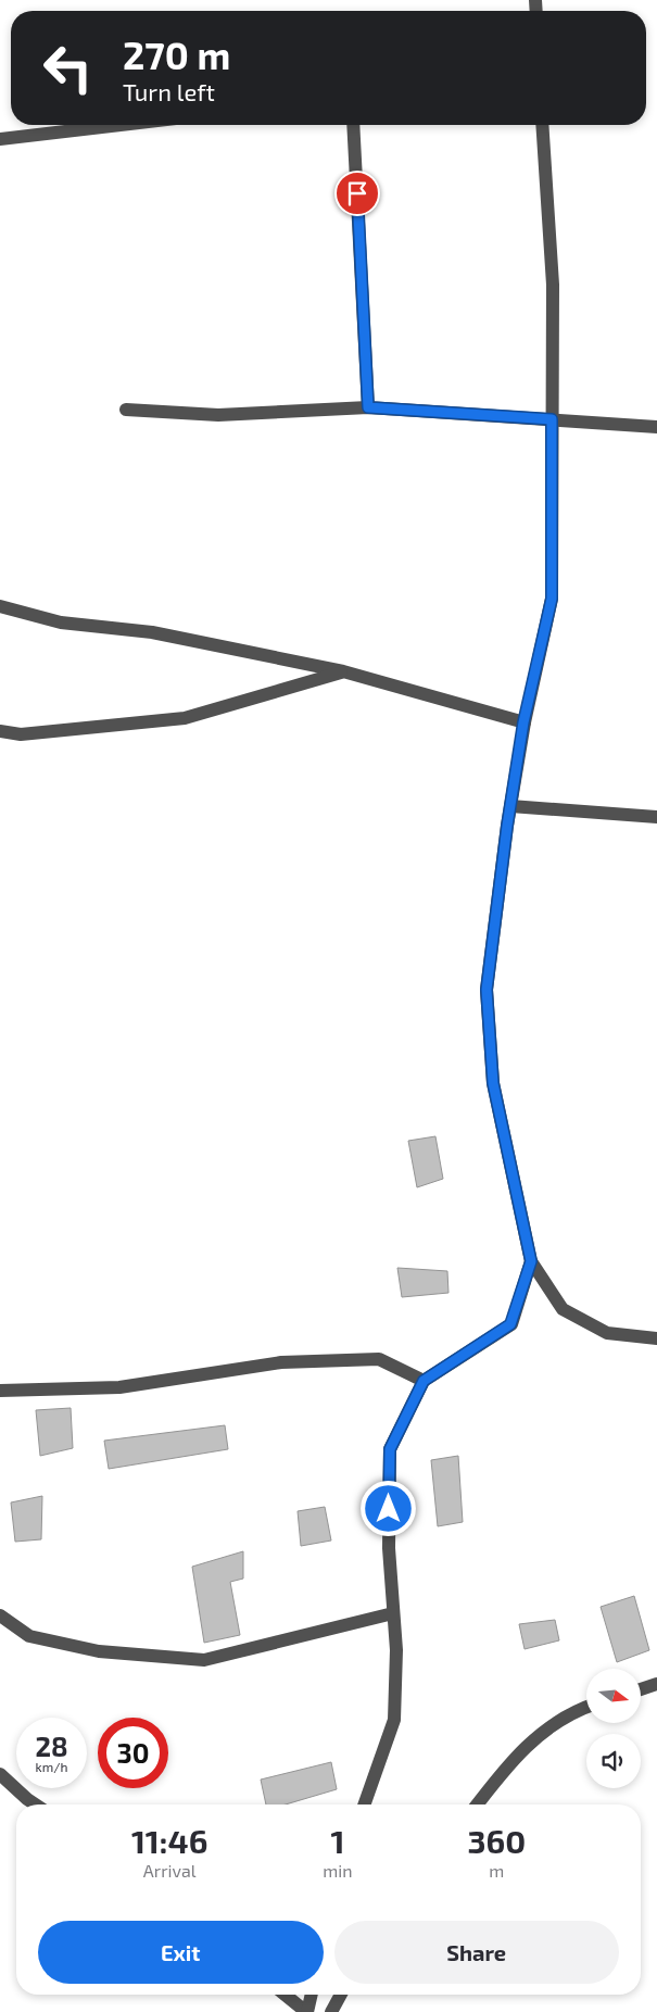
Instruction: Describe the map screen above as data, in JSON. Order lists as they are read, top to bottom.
{
  "north": "right",
  "page": {
    "turn": ["270 m", "Turn left"],
    "speed": "28 km/h",
    "limit": "30",
    "eta": [
      "11:46",
      "Arrival",
      "1",
      "min",
      "360",
      "m"
    ],
    "buttons": ["Exit", "Share"]
  }
}
